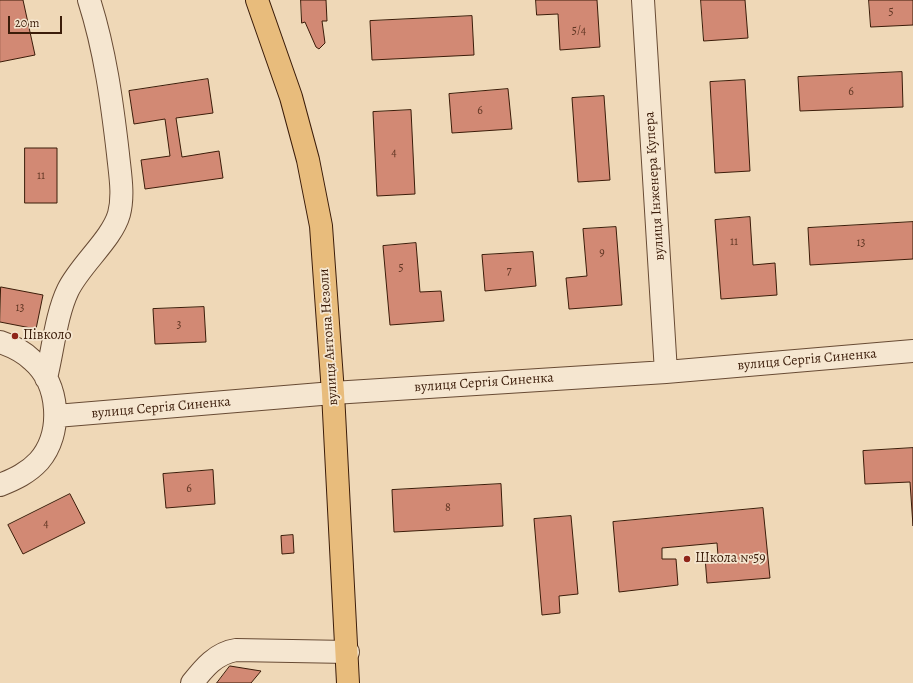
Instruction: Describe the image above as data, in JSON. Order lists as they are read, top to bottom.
{
  "streets": {
    "main road": ["вулиця Антона Незоли"],
    "street": ["вулиця Інженера Купера", "вулиця Сергія Синенка"]
  },
  "crossings": [
    ["вулиця Інженера Купера", "вулиця Сергія Синенка"],
    ["вулиця Антона Незоли", "вулиця Сергія Синенка"]
  ],
  "places": ["Півколо", "Школа №59"],
  "house_numbers": [
    "5",
    "5/4",
    "6",
    "6",
    "4",
    "11",
    "11",
    "13",
    "9",
    "5",
    "7",
    "13",
    "3",
    "6",
    "8",
    "4"
  ],
  "scale_bar": "20 m"
}
